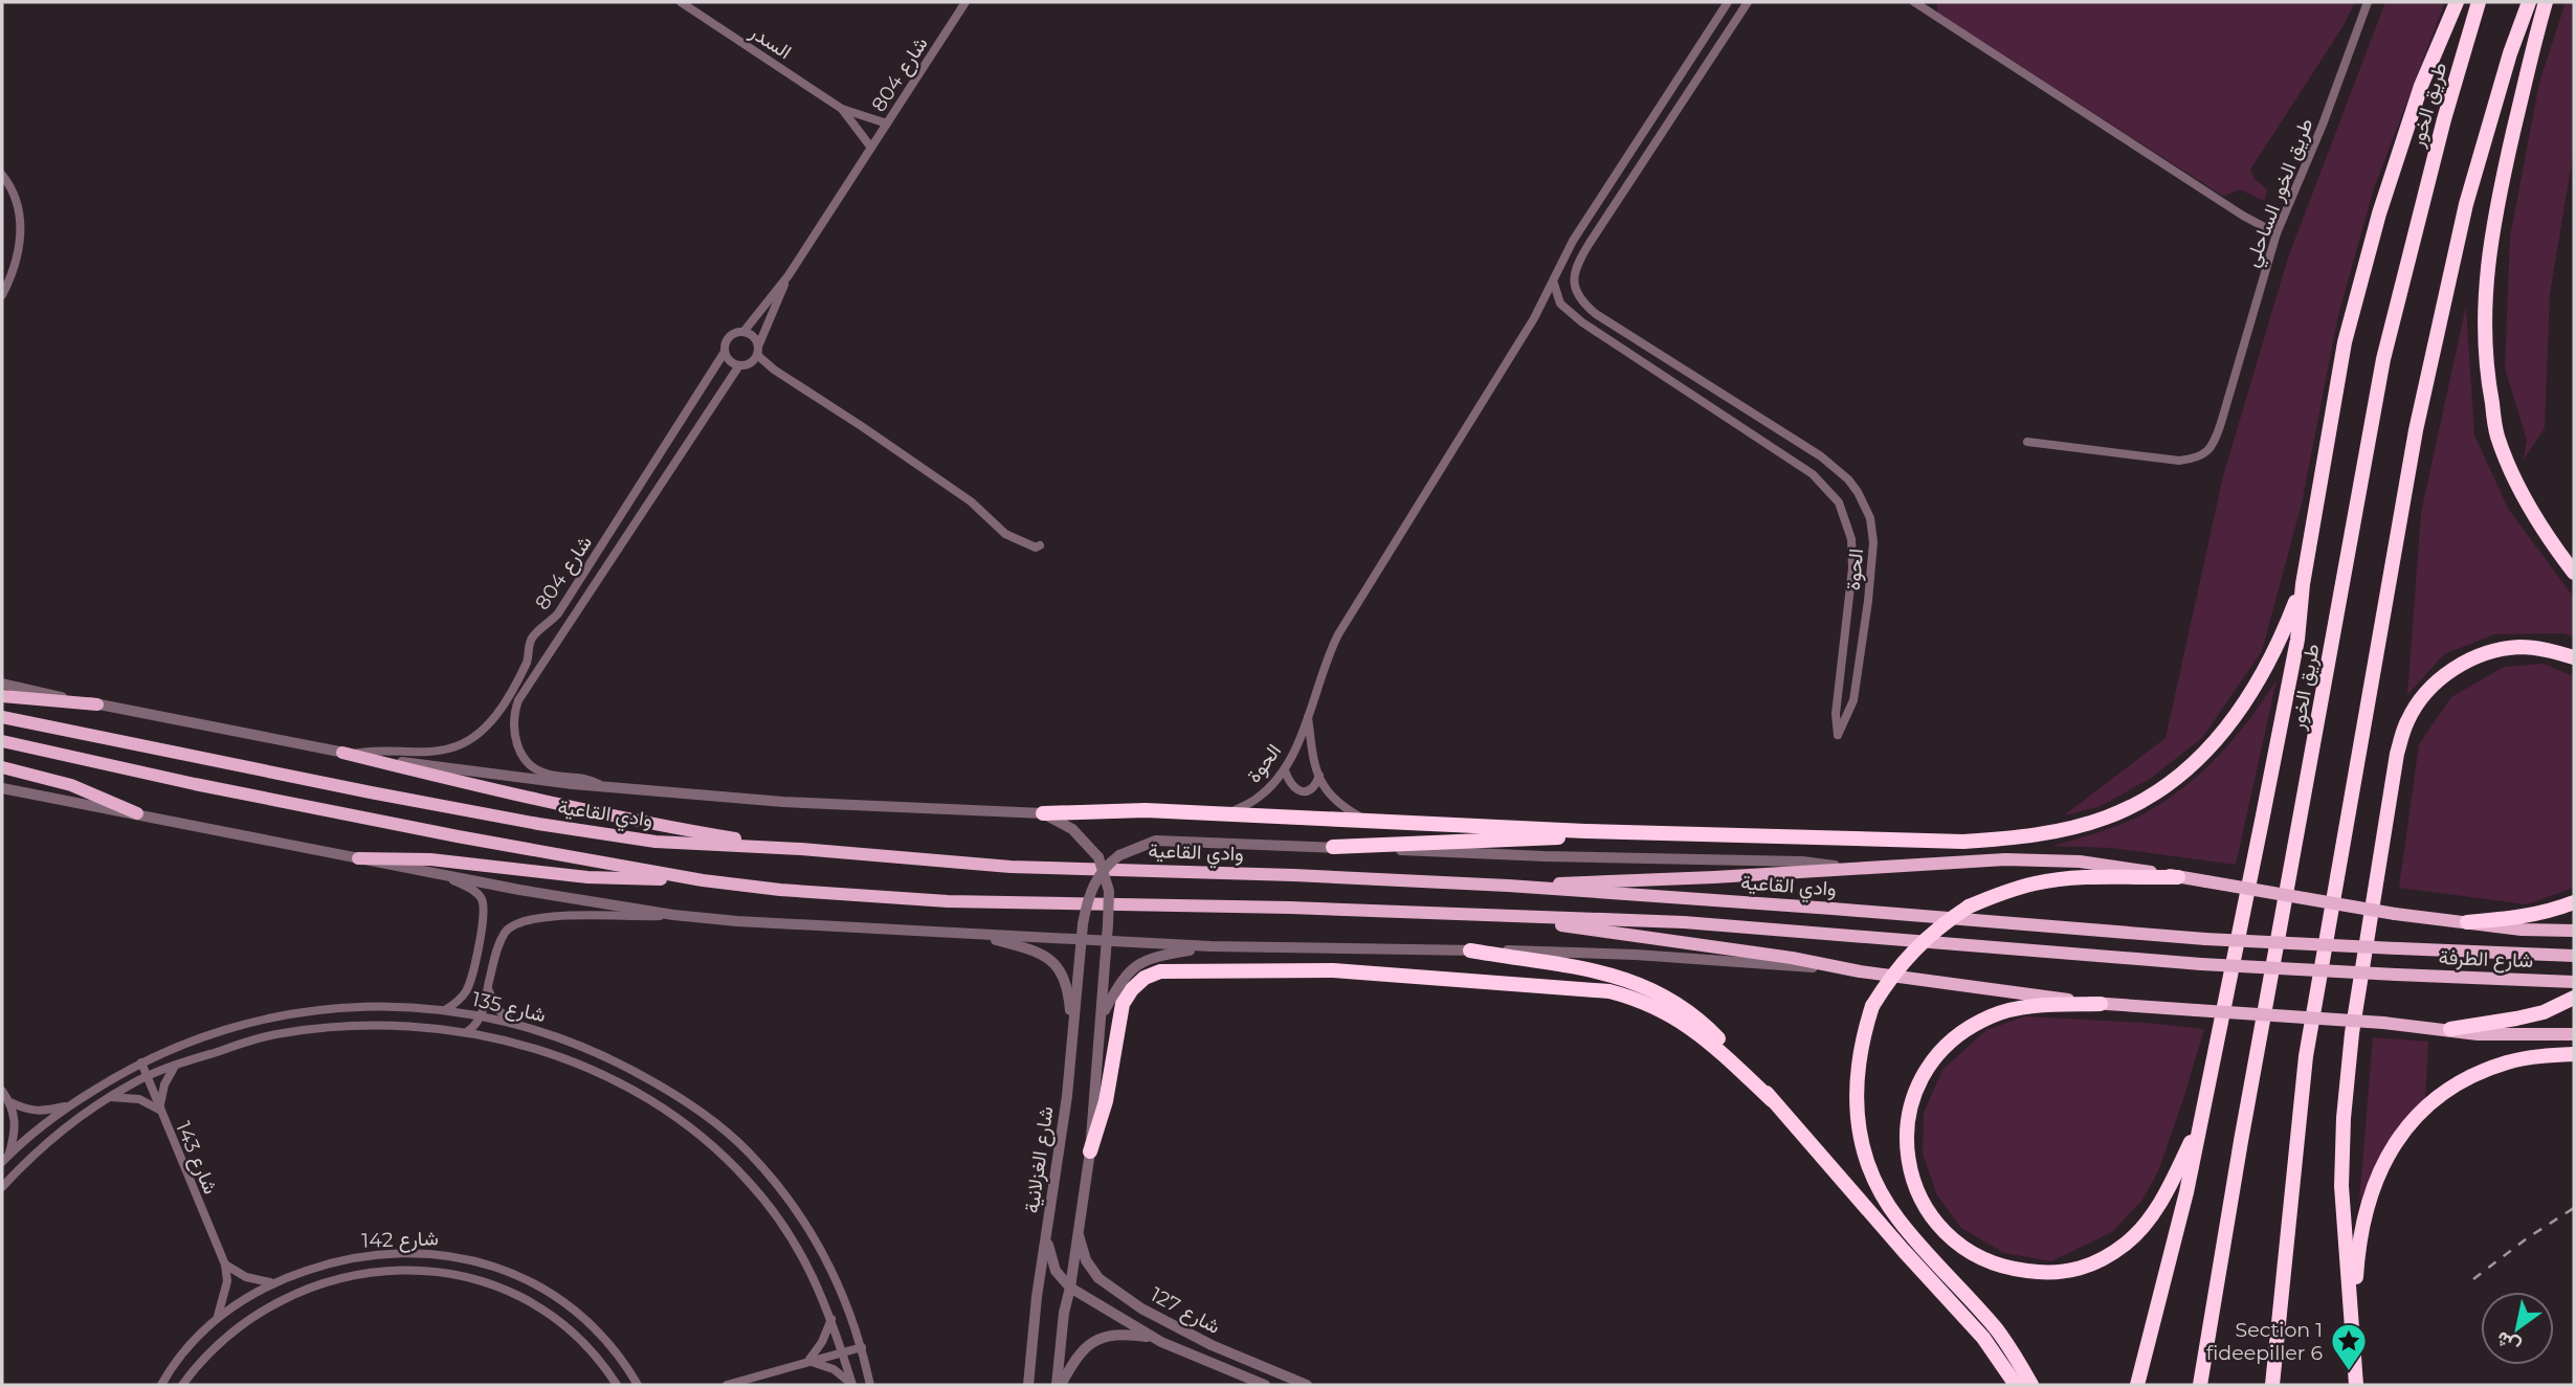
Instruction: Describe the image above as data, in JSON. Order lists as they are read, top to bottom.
{
  "streets": {
    "highway": ["طريق الخور"],
    "main road": ["وادي القاعية", "شارع الطرفة"],
    "street": [
      "السدر",
      "شارع 804",
      "طريق الخور الساحلي",
      "الحوة",
      "شارع 135",
      "شارع 143",
      "شارع الغزلانية",
      "شارع 142",
      "شارع 127"
    ]
  },
  "crossings": [
    ["شارع 804", "وادي القاعية"],
    ["وادي القاعية", "شارع الطرفة"],
    ["شارع 135", "شارع 143"],
    ["شارع 143", "شارع 142"],
    ["شارع الغزلانية", "شارع 127"]
  ],
  "places": {
    "place": ["Section 1 fideepiller 6"]
  },
  "north": "bottom left"
}
